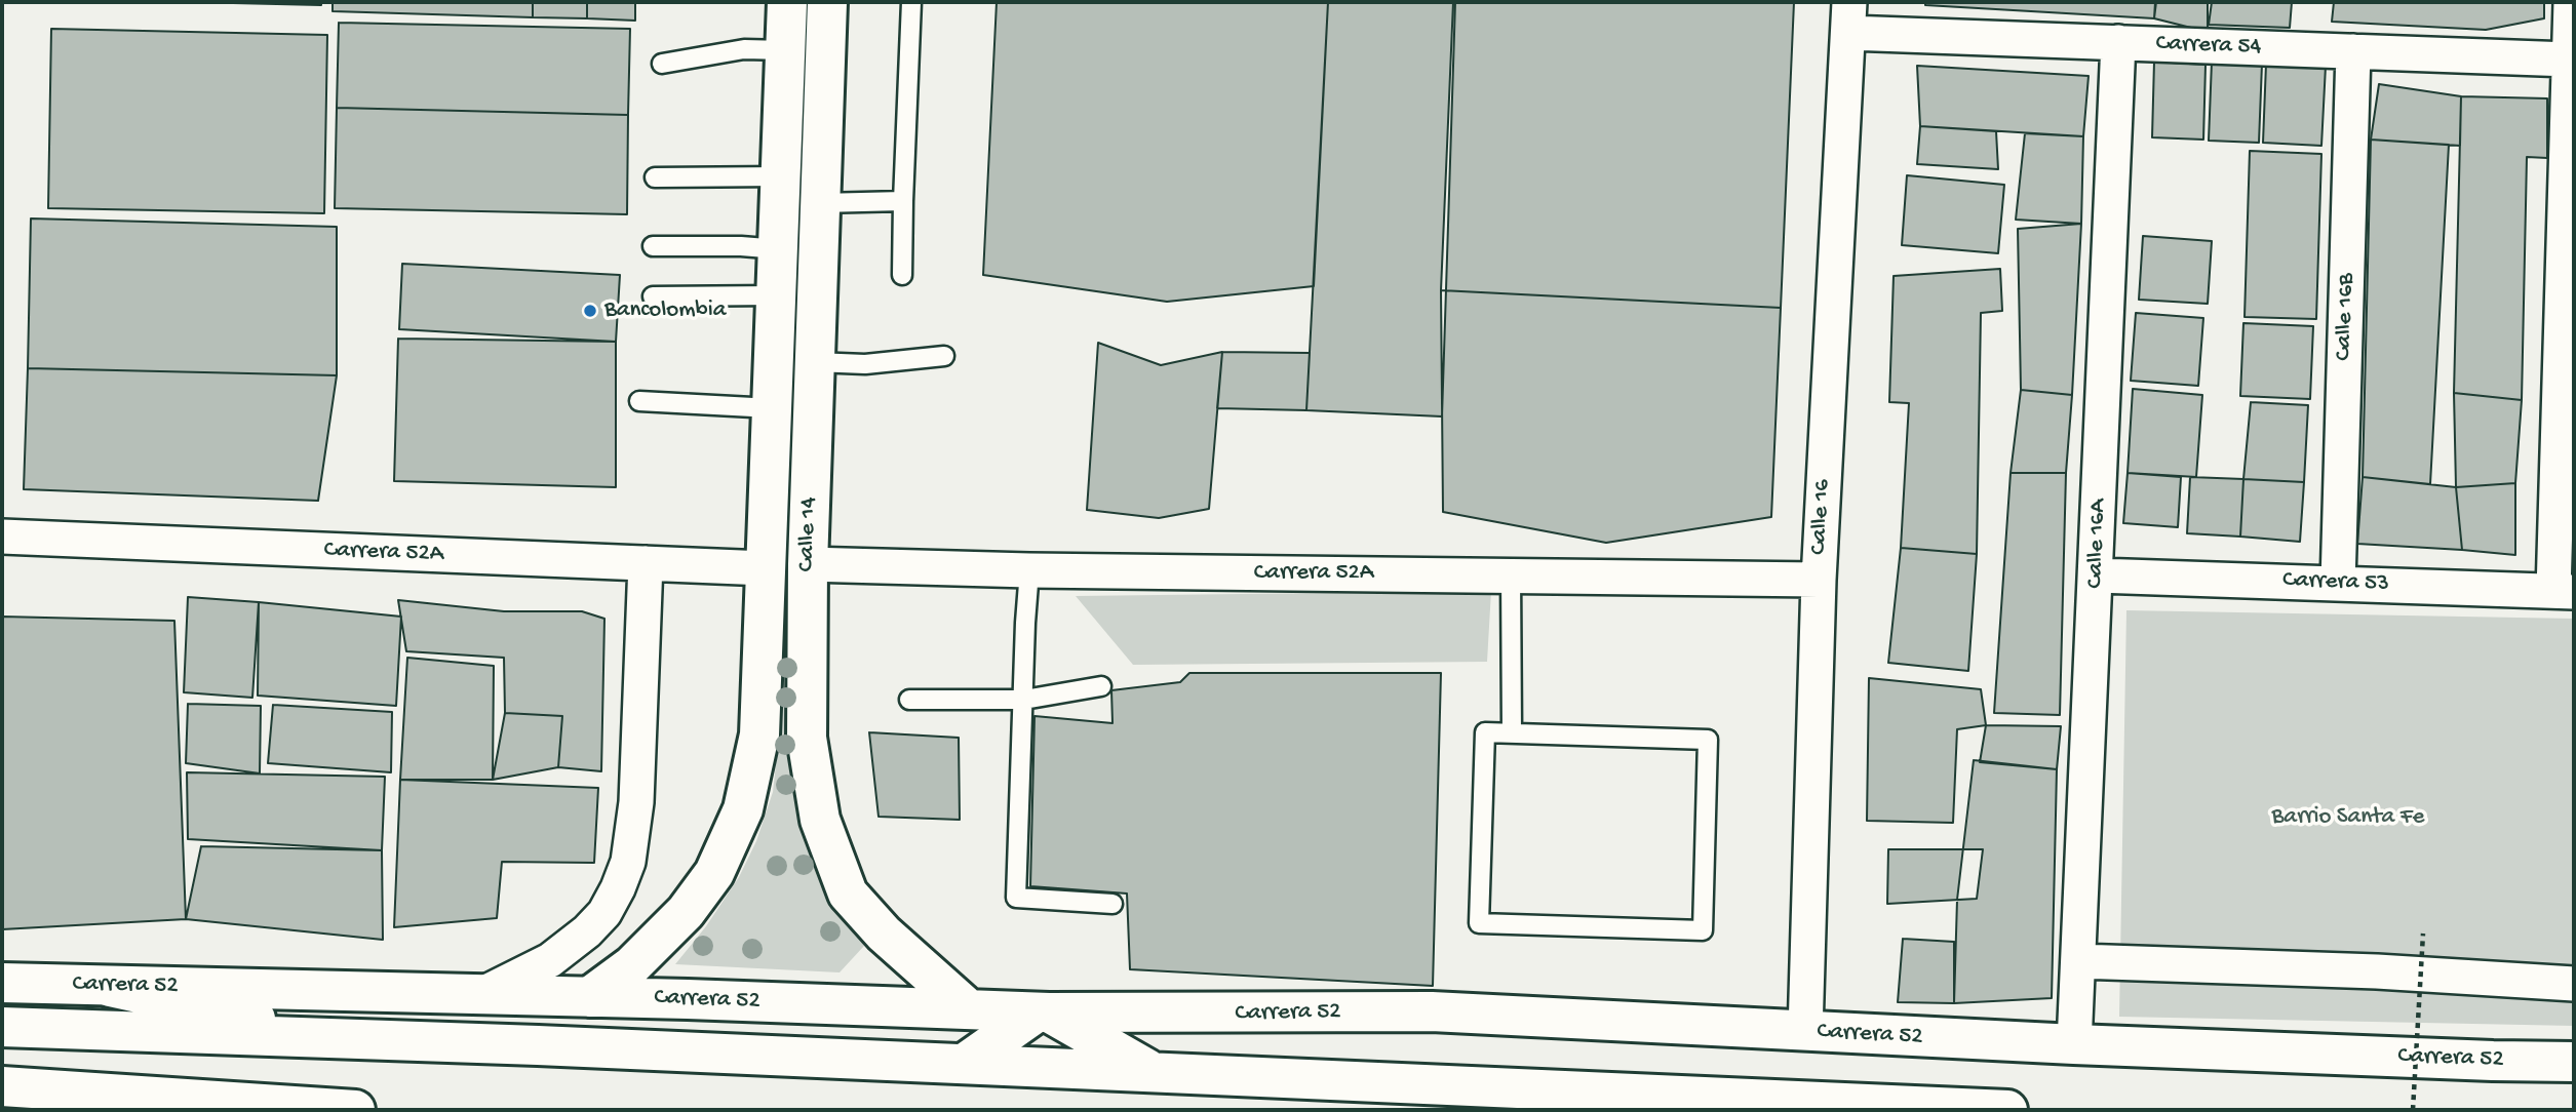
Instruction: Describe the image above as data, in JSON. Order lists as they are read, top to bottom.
{
  "streets": {
    "street": [
      "Carrera 54",
      "Calle 16B",
      "Calle 16",
      "Calle 14",
      "Calle 16A",
      "Carrera 52A",
      "Carrera 53",
      "Carrera 52"
    ]
  },
  "crossings": [
    ["Carrera 54", "Calle 16B"],
    ["Carrera 54", "Calle 16"],
    ["Carrera 54", "Calle 16A"],
    ["Calle 16B", "Carrera 53"],
    ["Calle 16", "Carrera 52A"],
    ["Calle 16", "Carrera 52"],
    ["Calle 14", "Carrera 52A"],
    ["Calle 14", "Carrera 52"],
    ["Calle 16A", "Carrera 53"],
    ["Calle 16A", "Carrera 52"]
  ],
  "parks": ["Barrio Santa Fe"],
  "places": ["Bancolombia"]
}
